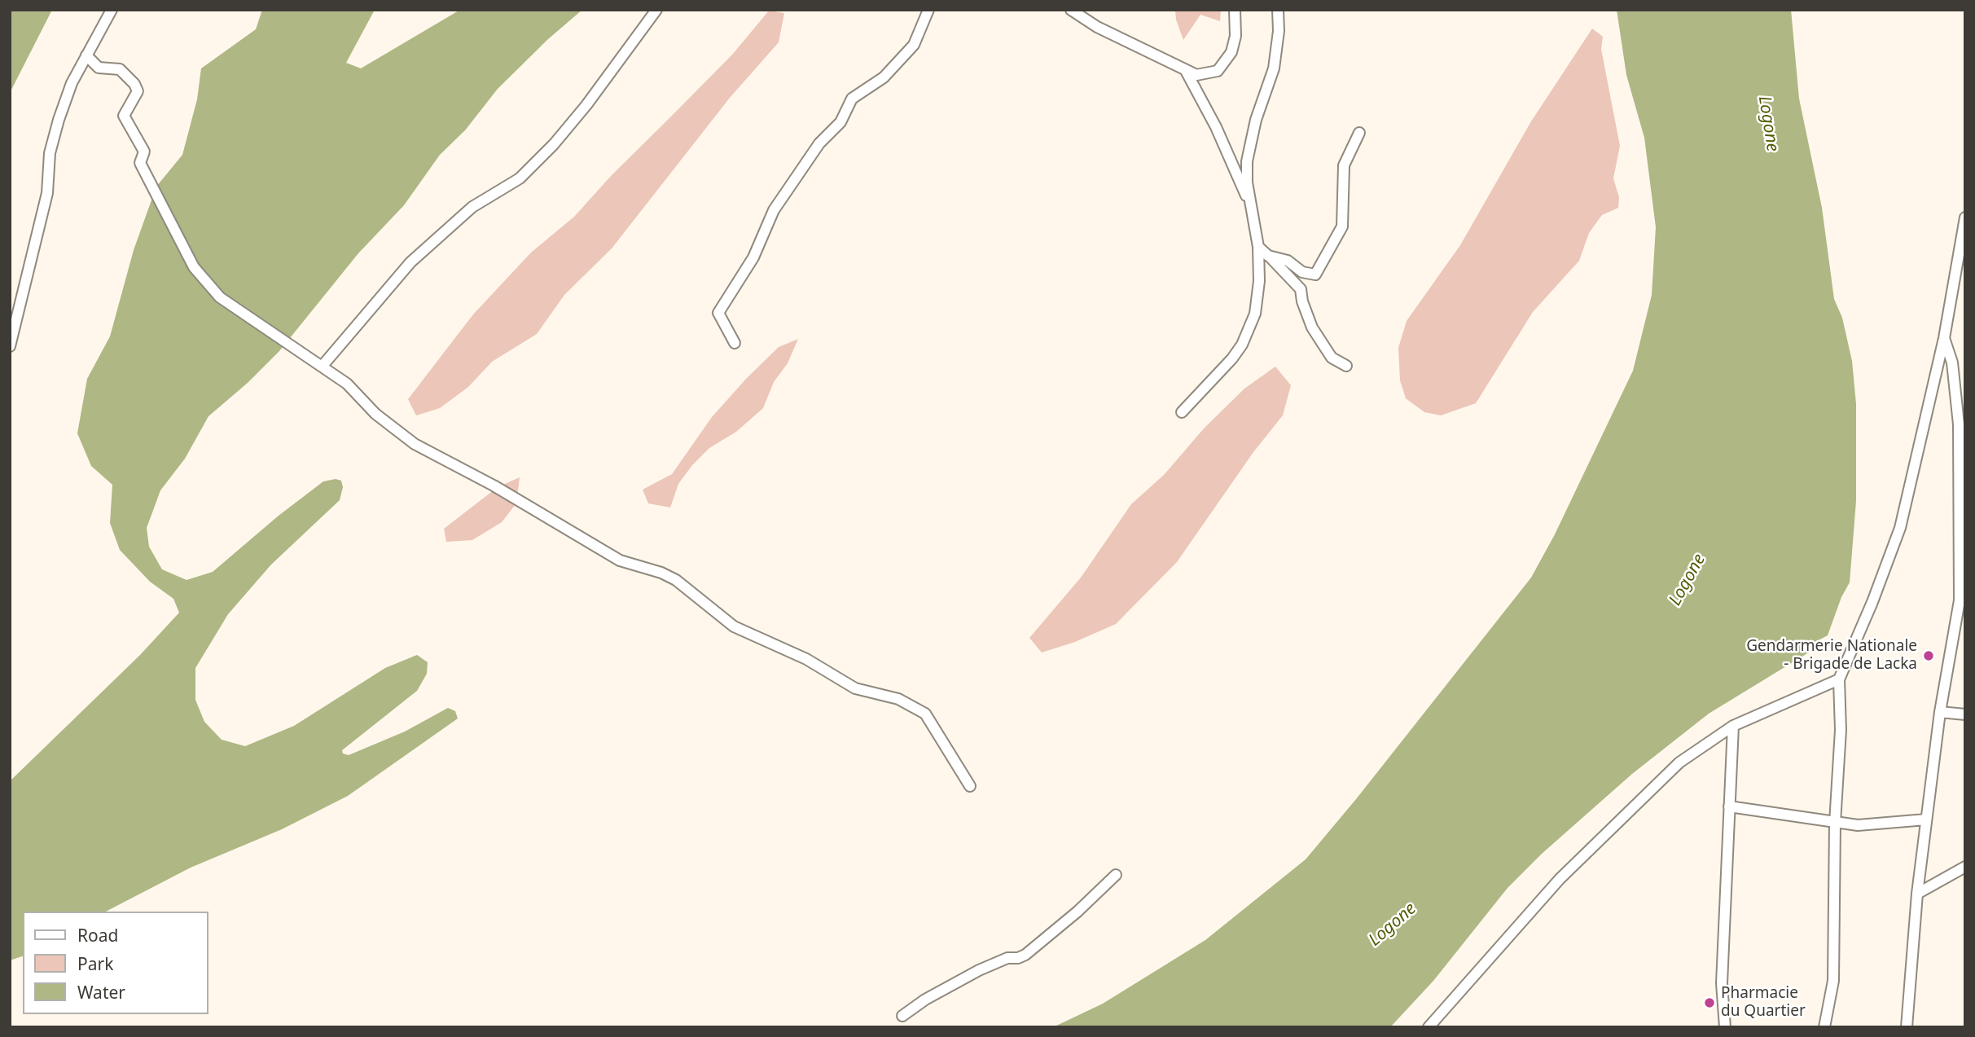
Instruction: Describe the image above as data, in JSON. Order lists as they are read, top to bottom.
{
  "water": ["Logone"],
  "places": ["Gendarmerie Nationale - Brigade de Lacka", "Pharmacie du Quartier"],
  "legend": ["Road", "Park", "Water"]
}
